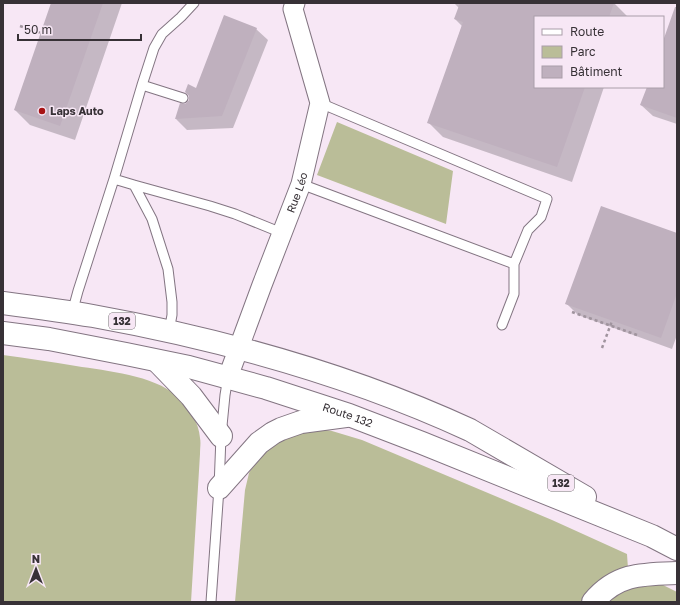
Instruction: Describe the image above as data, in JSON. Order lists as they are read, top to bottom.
{
  "streets": {
    "highway": ["132", "Route 132"],
    "street": ["Rue Léo"]
  },
  "crossings": [
    ["Rue Léo", "132"],
    ["Rue Léo", "Route 132"],
    ["132", "Route 132"]
  ],
  "places": ["Laps Auto"],
  "legend": ["Route", "Parc", "Bâtiment"],
  "scale_bar": "50 m",
  "north": "top"
}
